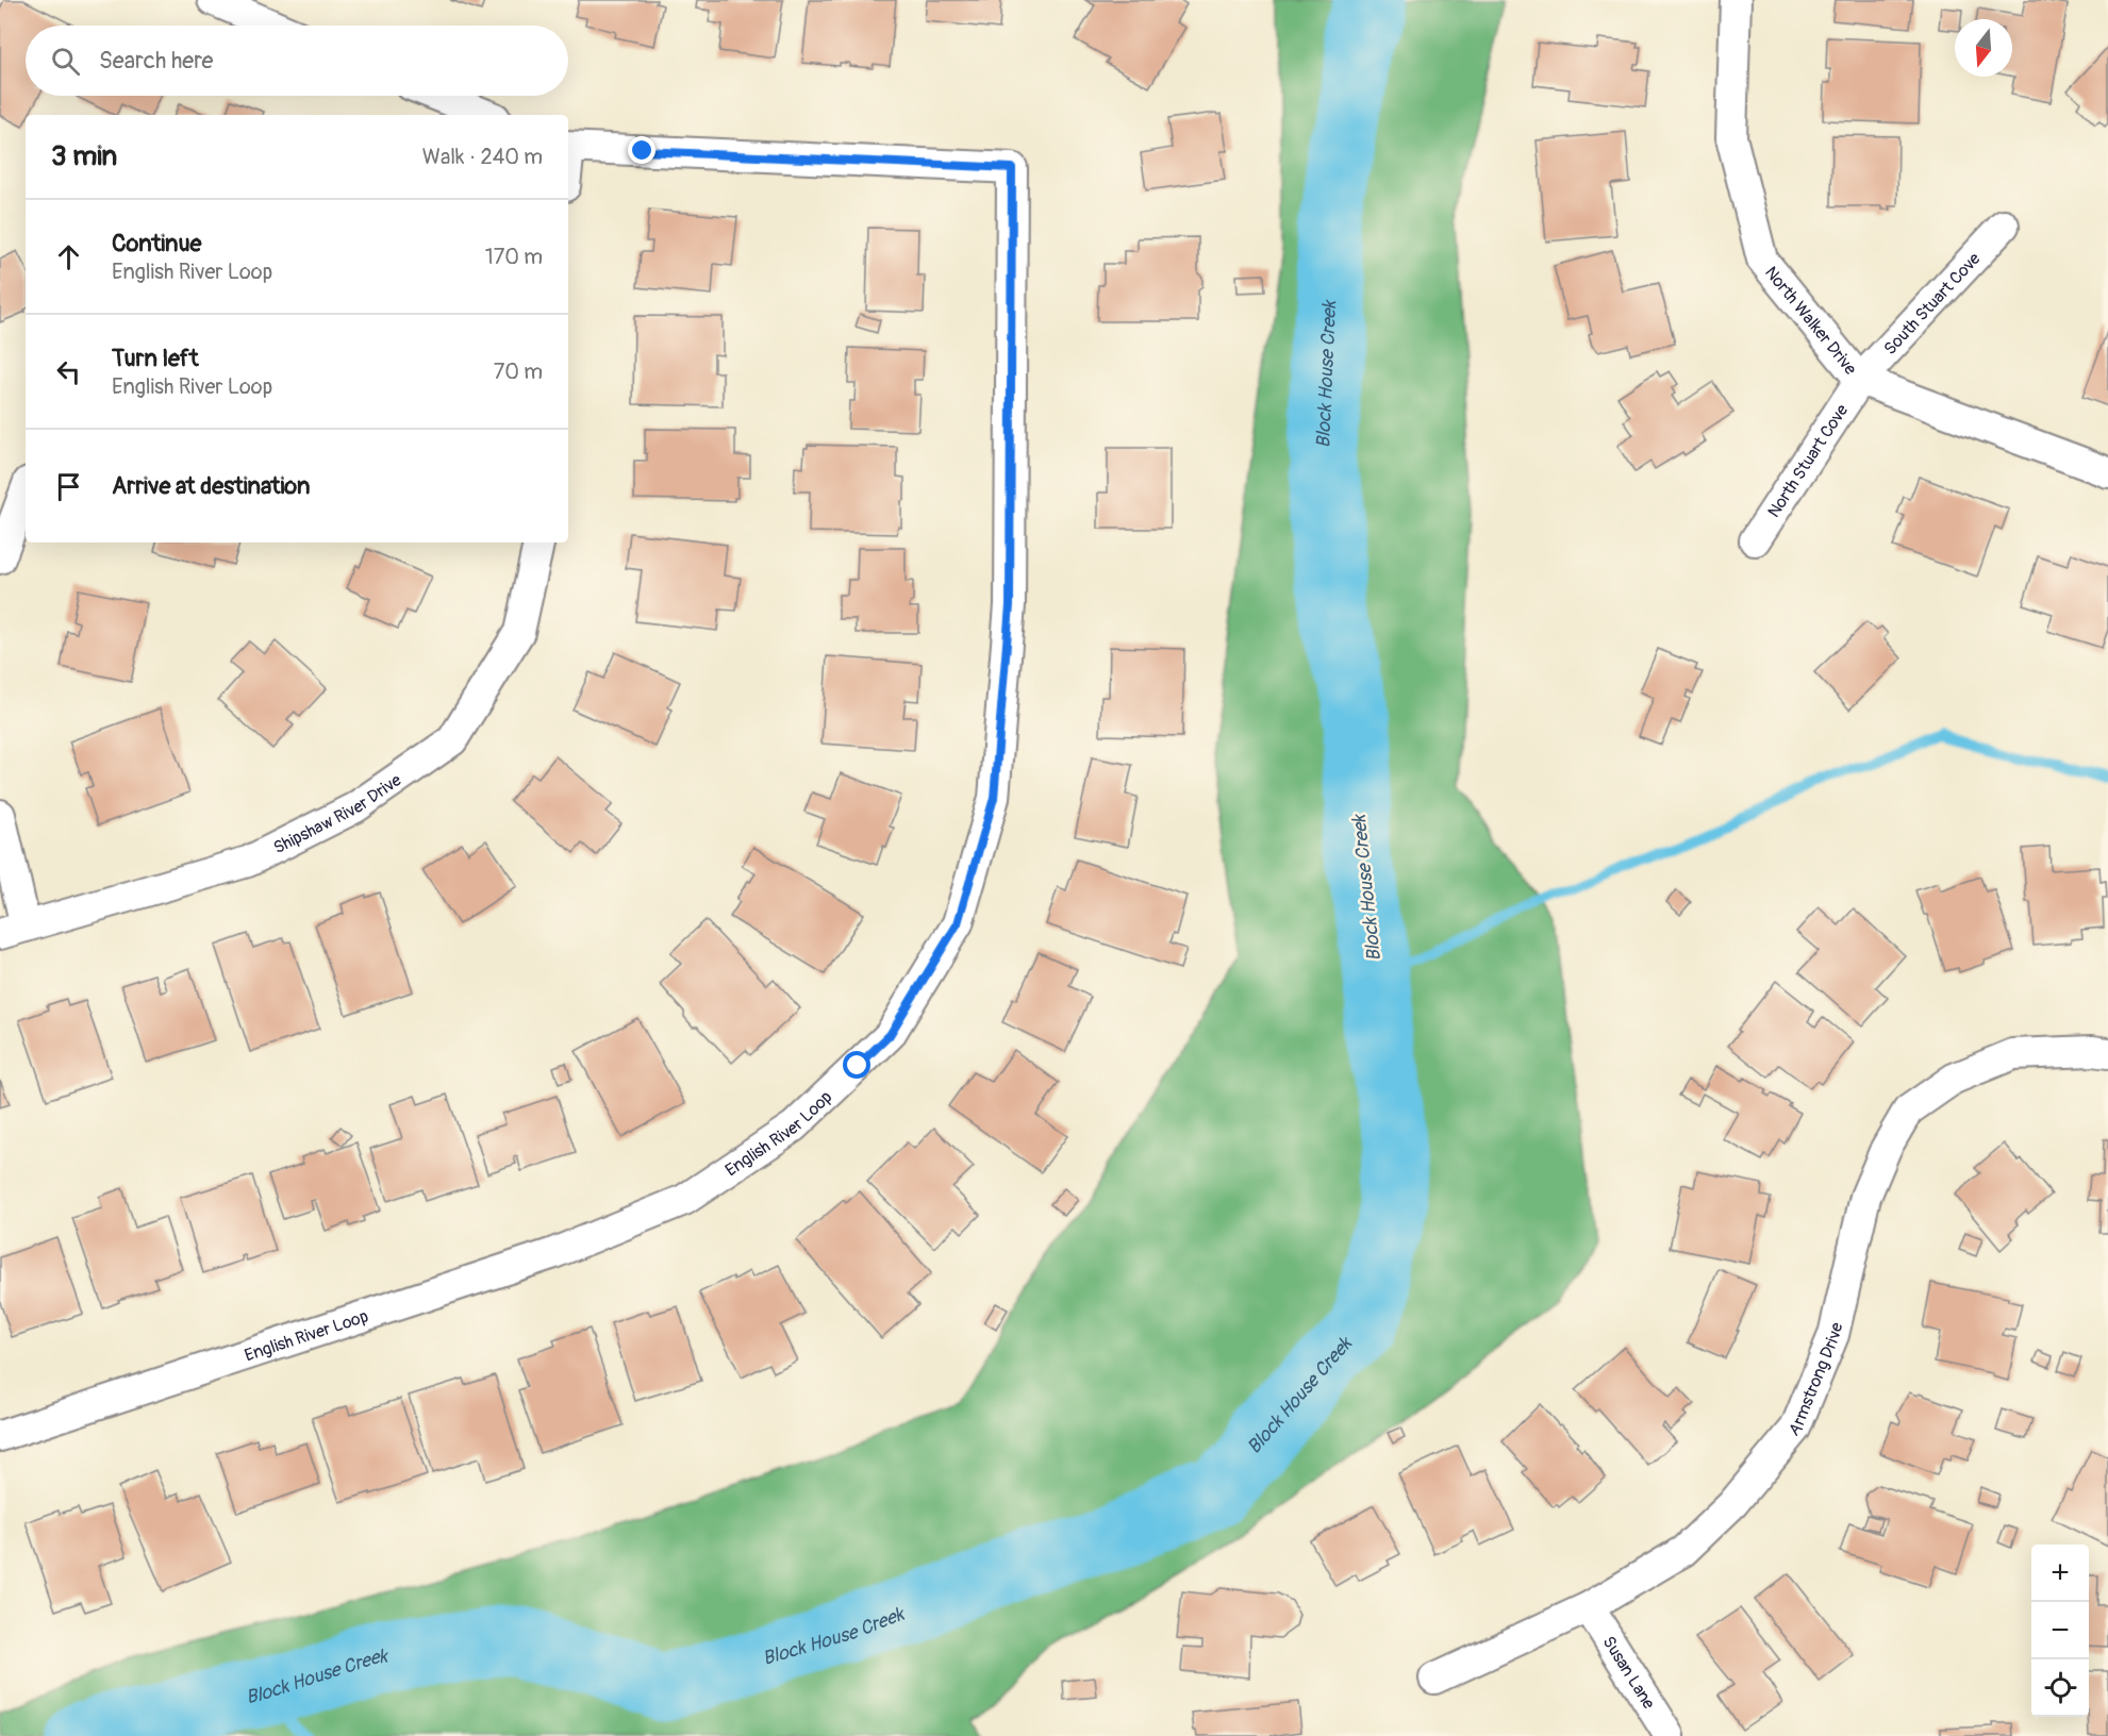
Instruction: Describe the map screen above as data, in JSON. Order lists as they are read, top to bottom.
{
  "streets": {
    "street": [
      "South Stuart Cove",
      "North Walker Drive",
      "North Stuart Cove",
      "Shipshaw River Drive",
      "English River Loop",
      "Armstrong Drive",
      "Susan Lane"
    ]
  },
  "crossings": [
    ["South Stuart Cove", "North Walker Drive"],
    ["South Stuart Cove", "North Stuart Cove"],
    ["North Walker Drive", "North Stuart Cove"],
    ["Armstrong Drive", "Susan Lane"]
  ],
  "water": ["Block House Creek"],
  "north": "bottom",
  "page": {
    "search": "Search here",
    "heading": ["3 min", "Walk · 240 m"],
    "list": [
      ["Continue", "English River Loop", "170 m"],
      ["Turn left", "English River Loop", "70 m"],
      "Arrive at destination"
    ],
    "map_buttons": ["+", "−"]
  }
}
